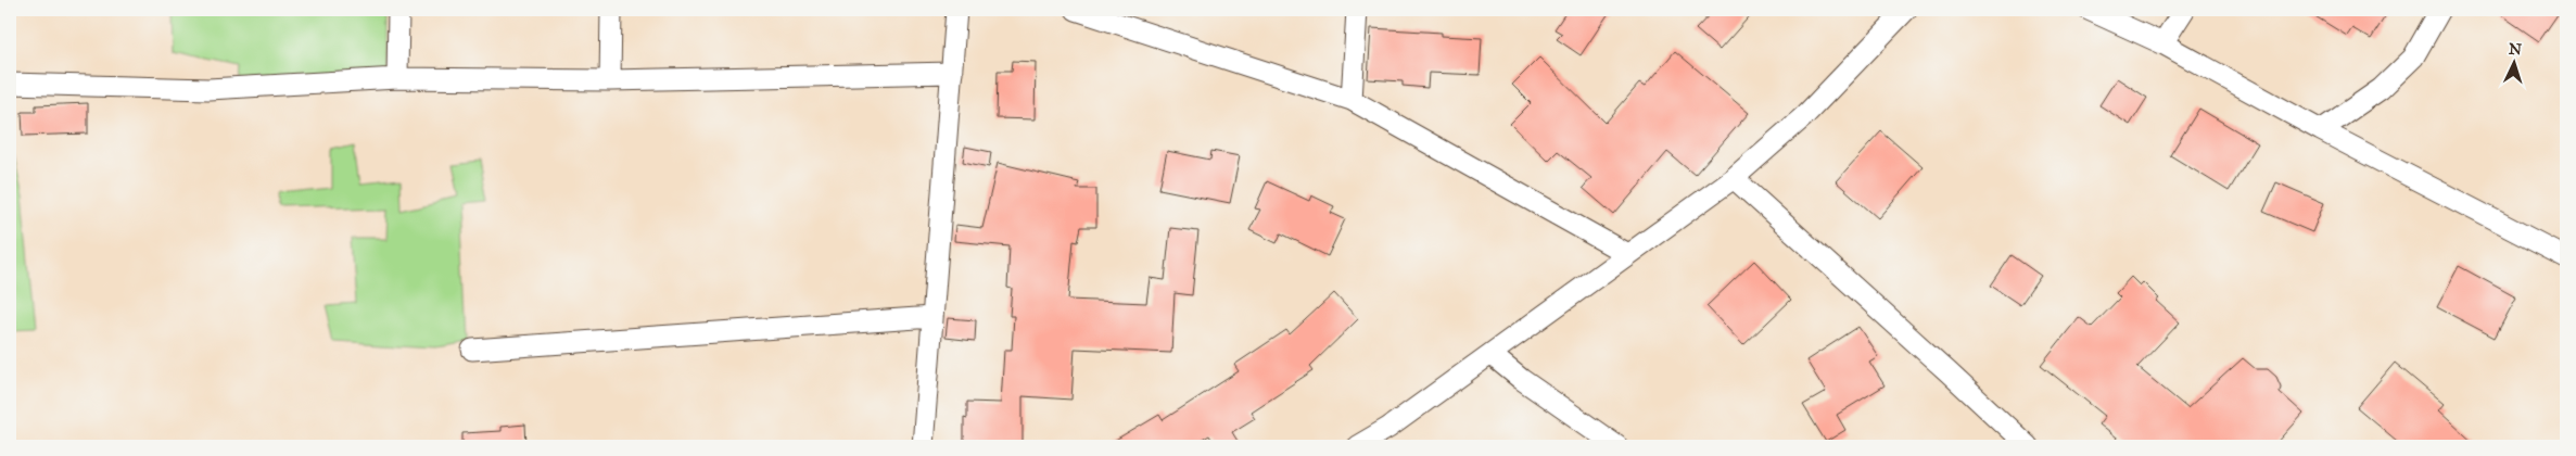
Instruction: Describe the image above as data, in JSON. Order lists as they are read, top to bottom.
{
  "north": "top"
}
